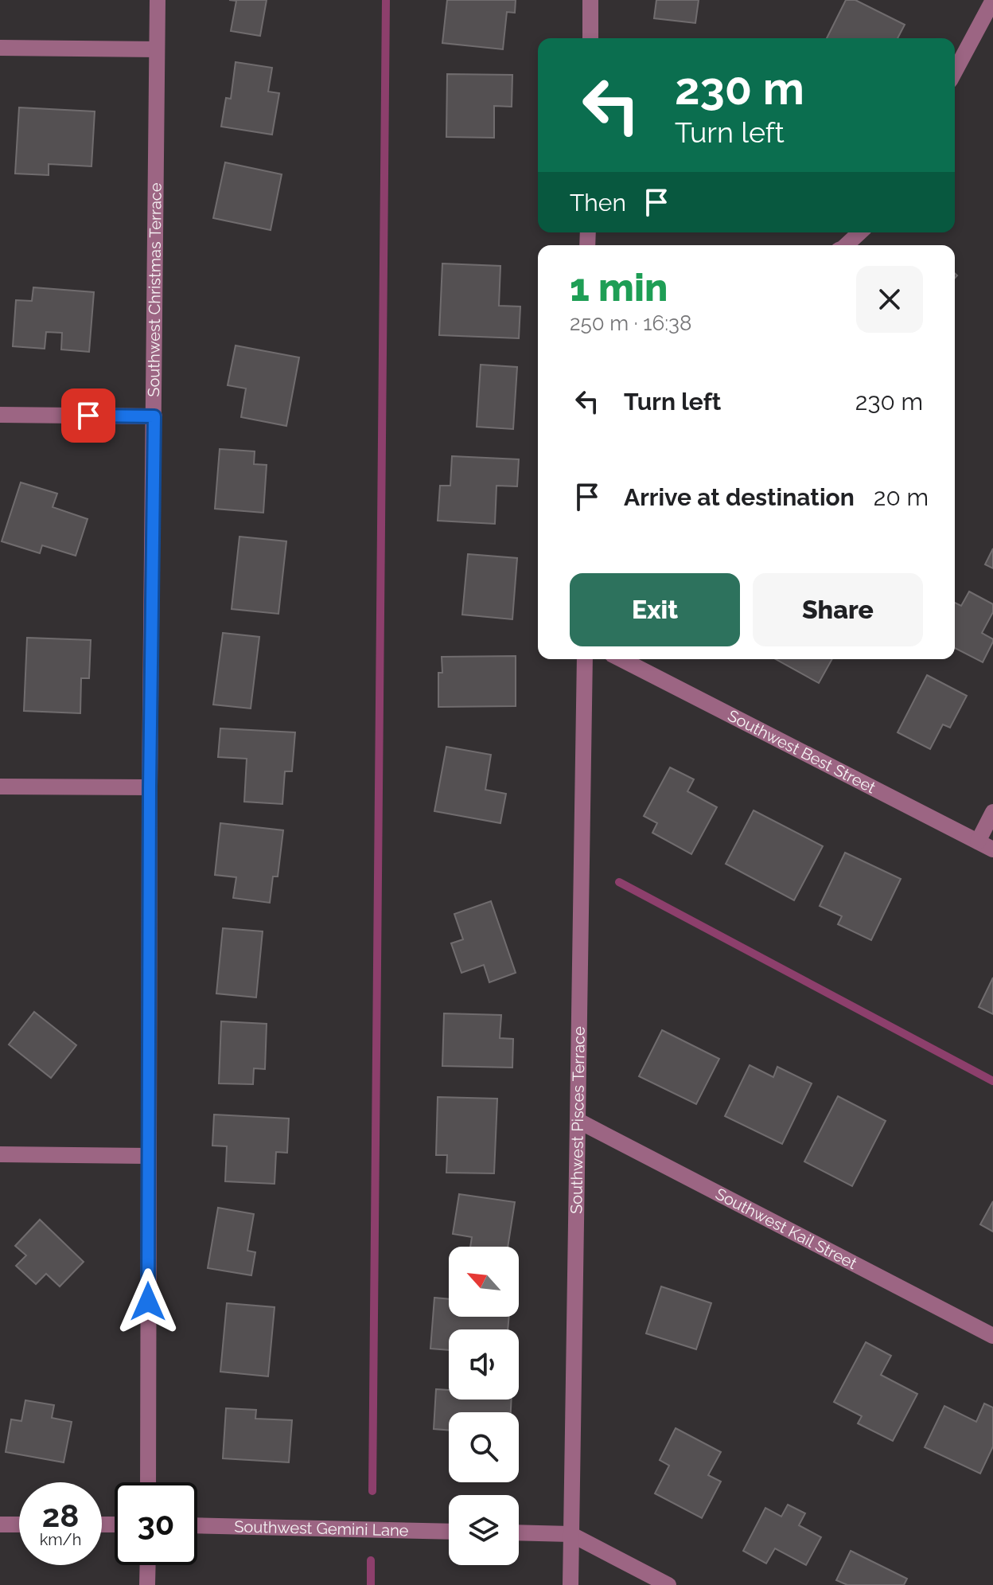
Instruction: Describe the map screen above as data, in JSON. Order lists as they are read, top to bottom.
{
  "streets": {
    "street": [
      "Southwest Christmas Terrace",
      "Southwest Best Street",
      "Southwest Pisces Terrace",
      "Southwest Kail Street",
      "Southwest Gemini Lane"
    ]
  },
  "crossings": [
    ["Southwest Pisces Terrace", "Southwest Kail Street"]
  ],
  "north": "top left",
  "page": {
    "turn": ["230 m", "Turn left"],
    "then": "Then",
    "heading": ["1 min", "250 m · 16:38"],
    "list": [
      {
        "name": "Turn left",
        "value": "230 m"
      },
      {
        "name": "Arrive at destination",
        "value": "20 m"
      }
    ],
    "buttons": ["Exit", "Share"],
    "speed": "28 km/h",
    "limit": "30"
  }
}
